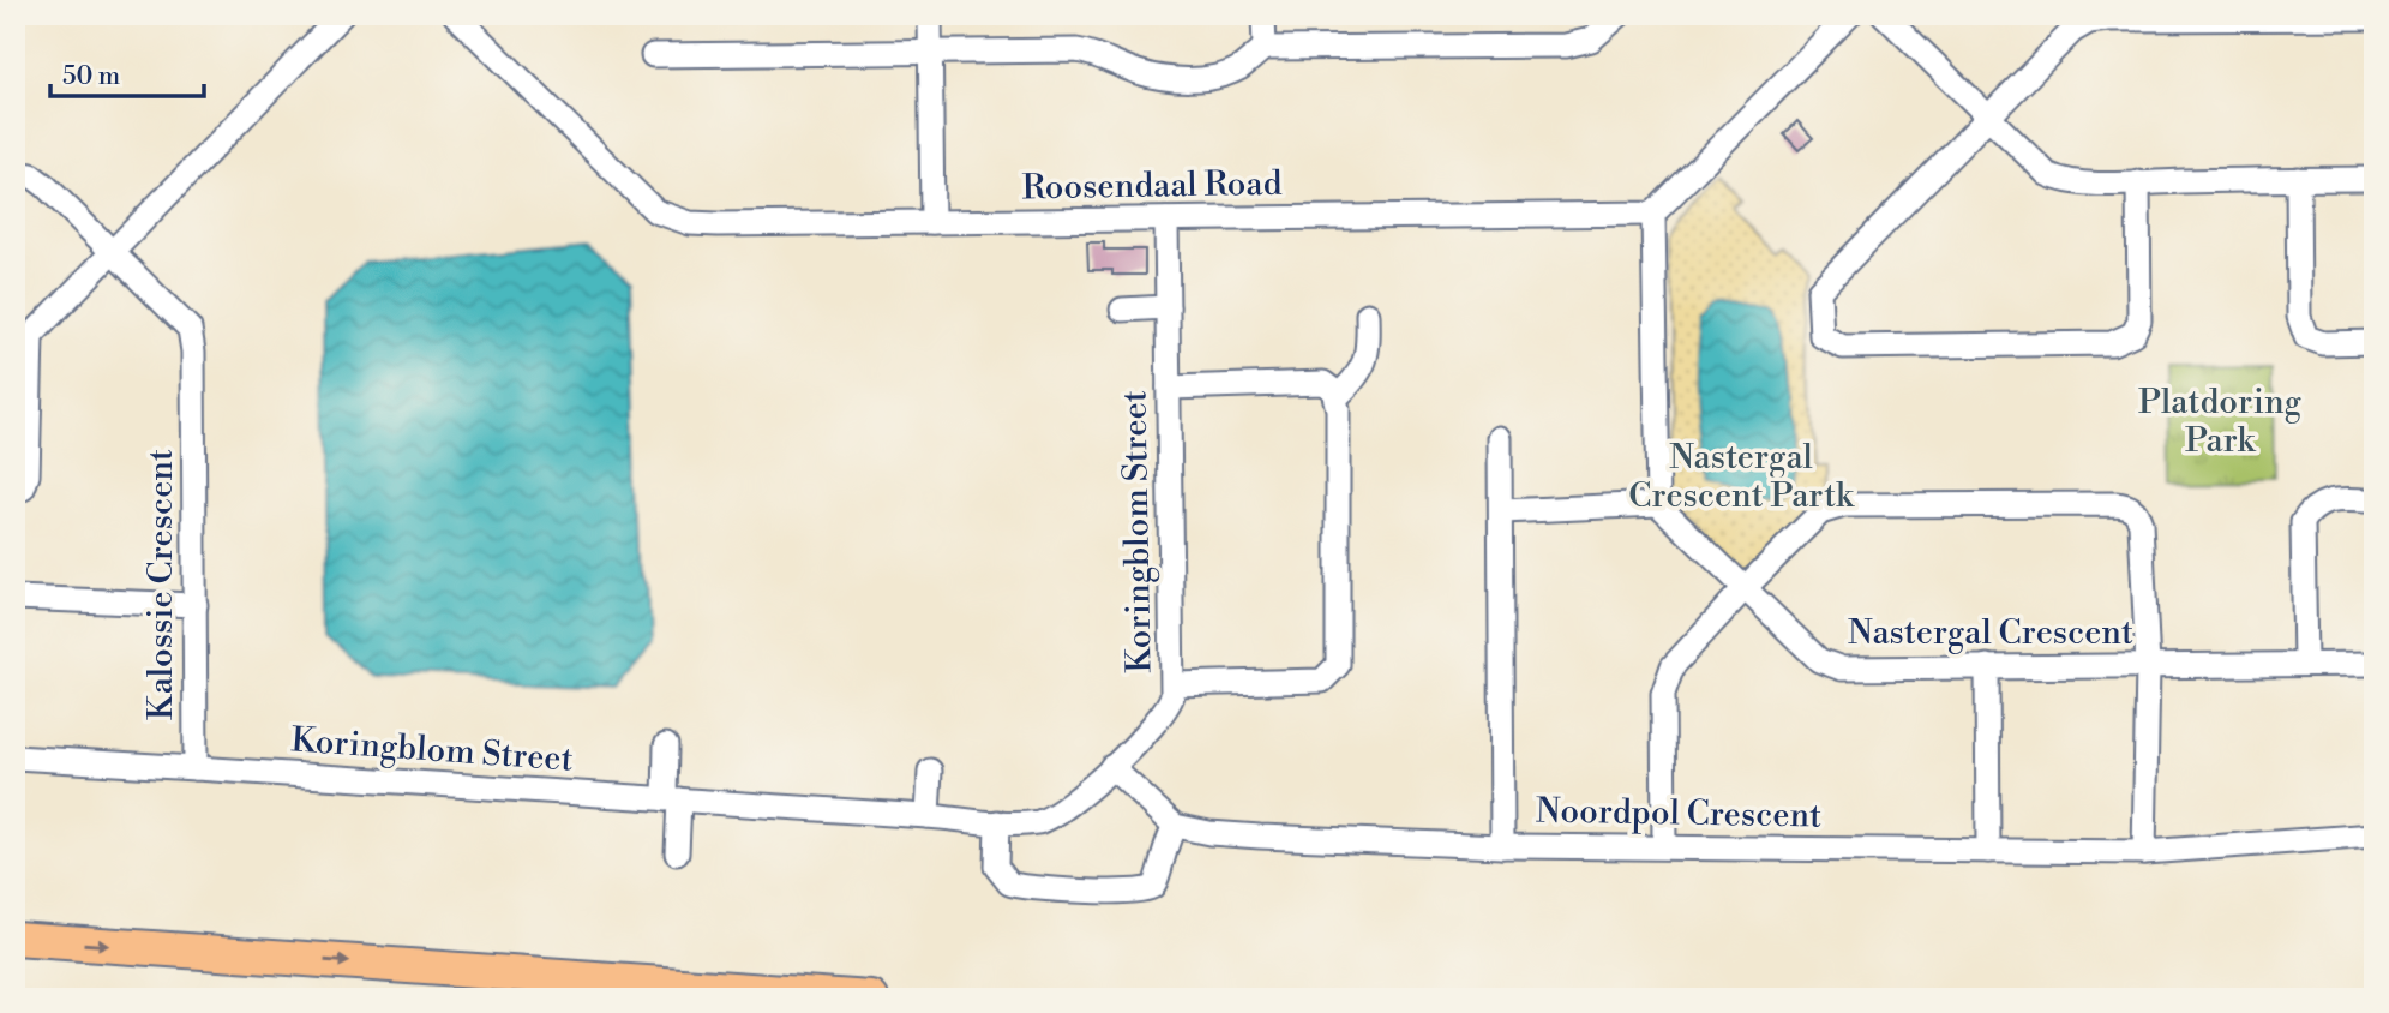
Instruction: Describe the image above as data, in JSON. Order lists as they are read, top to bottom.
{
  "streets": {
    "street": [
      "Roosendaal Road",
      "Koringblom Street",
      "Kalossie Crescent",
      "Nastergal Crescent",
      "Noordpol Crescent"
    ]
  },
  "crossings": [
    ["Roosendaal Road", "Koringblom Street"],
    ["Koringblom Street", "Kalossie Crescent"]
  ],
  "parks": ["Platdoring Park", "Nastergal Crescent Partk"],
  "scale_bar": "50 m"
}
